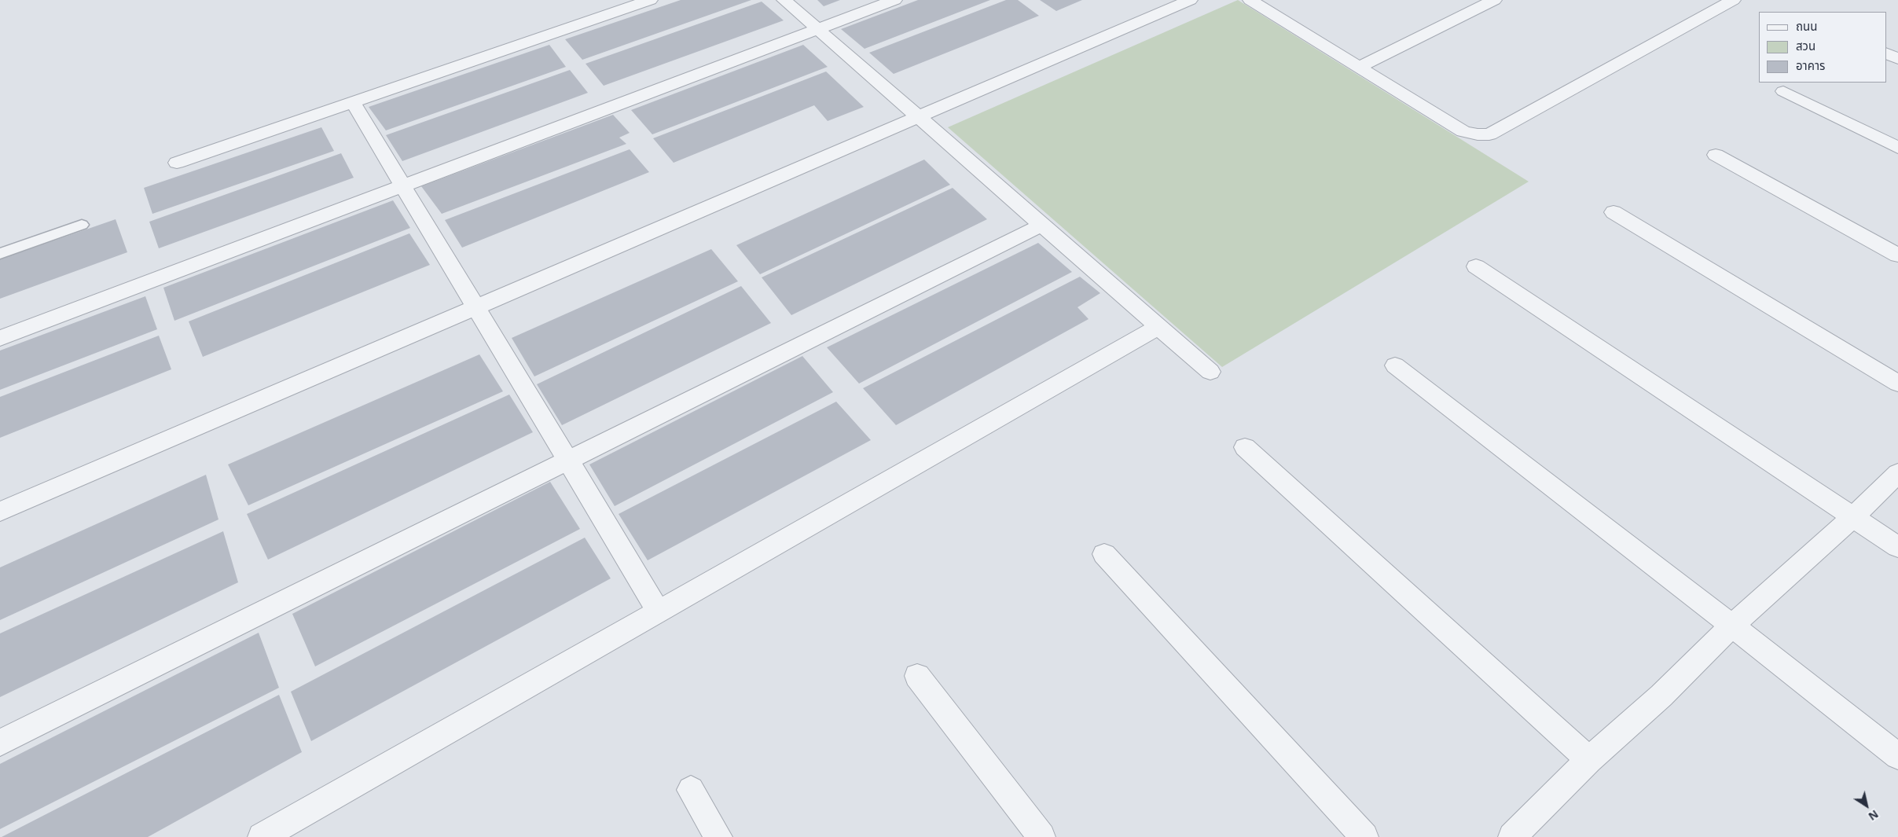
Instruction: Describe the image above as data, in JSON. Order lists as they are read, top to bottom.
{
  "legend": ["ถนน", "สวน", "อาคาร"],
  "north": "bottom right"
}
